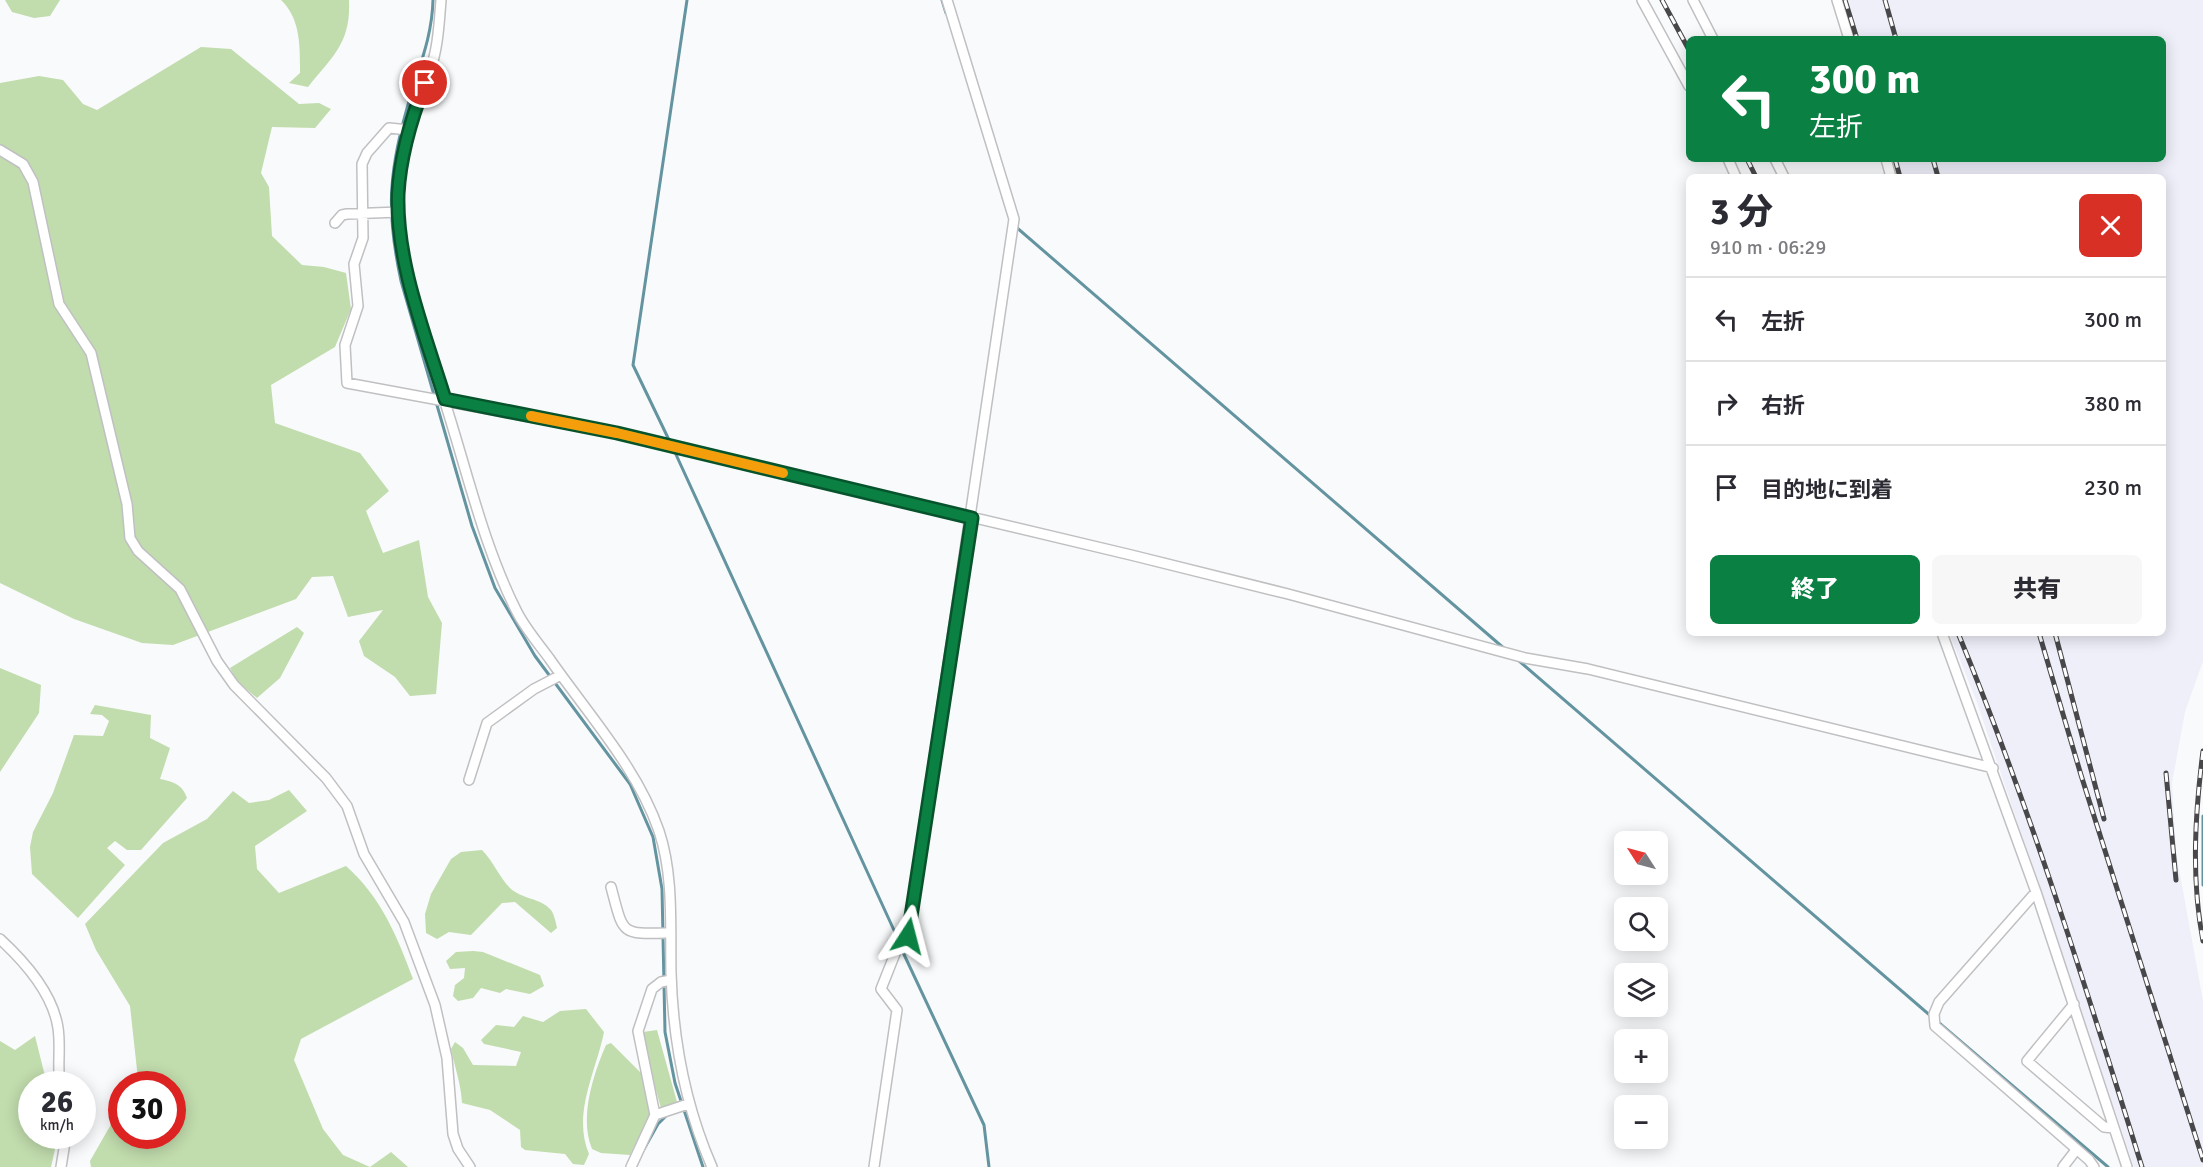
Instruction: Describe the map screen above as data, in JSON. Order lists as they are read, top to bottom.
{
  "north": "top left",
  "page": {
    "turn": ["300 m", "左折"],
    "heading": ["3 分", "910 m · 06:29"],
    "list": [
      {
        "name": "左折",
        "value": "300 m"
      },
      {
        "name": "右折",
        "value": "380 m"
      },
      {
        "name": "目的地に到着",
        "value": "230 m"
      }
    ],
    "buttons": ["終了", "共有"],
    "map_buttons": ["+", "−"],
    "speed": "26 km/h",
    "limit": "30"
  }
}
